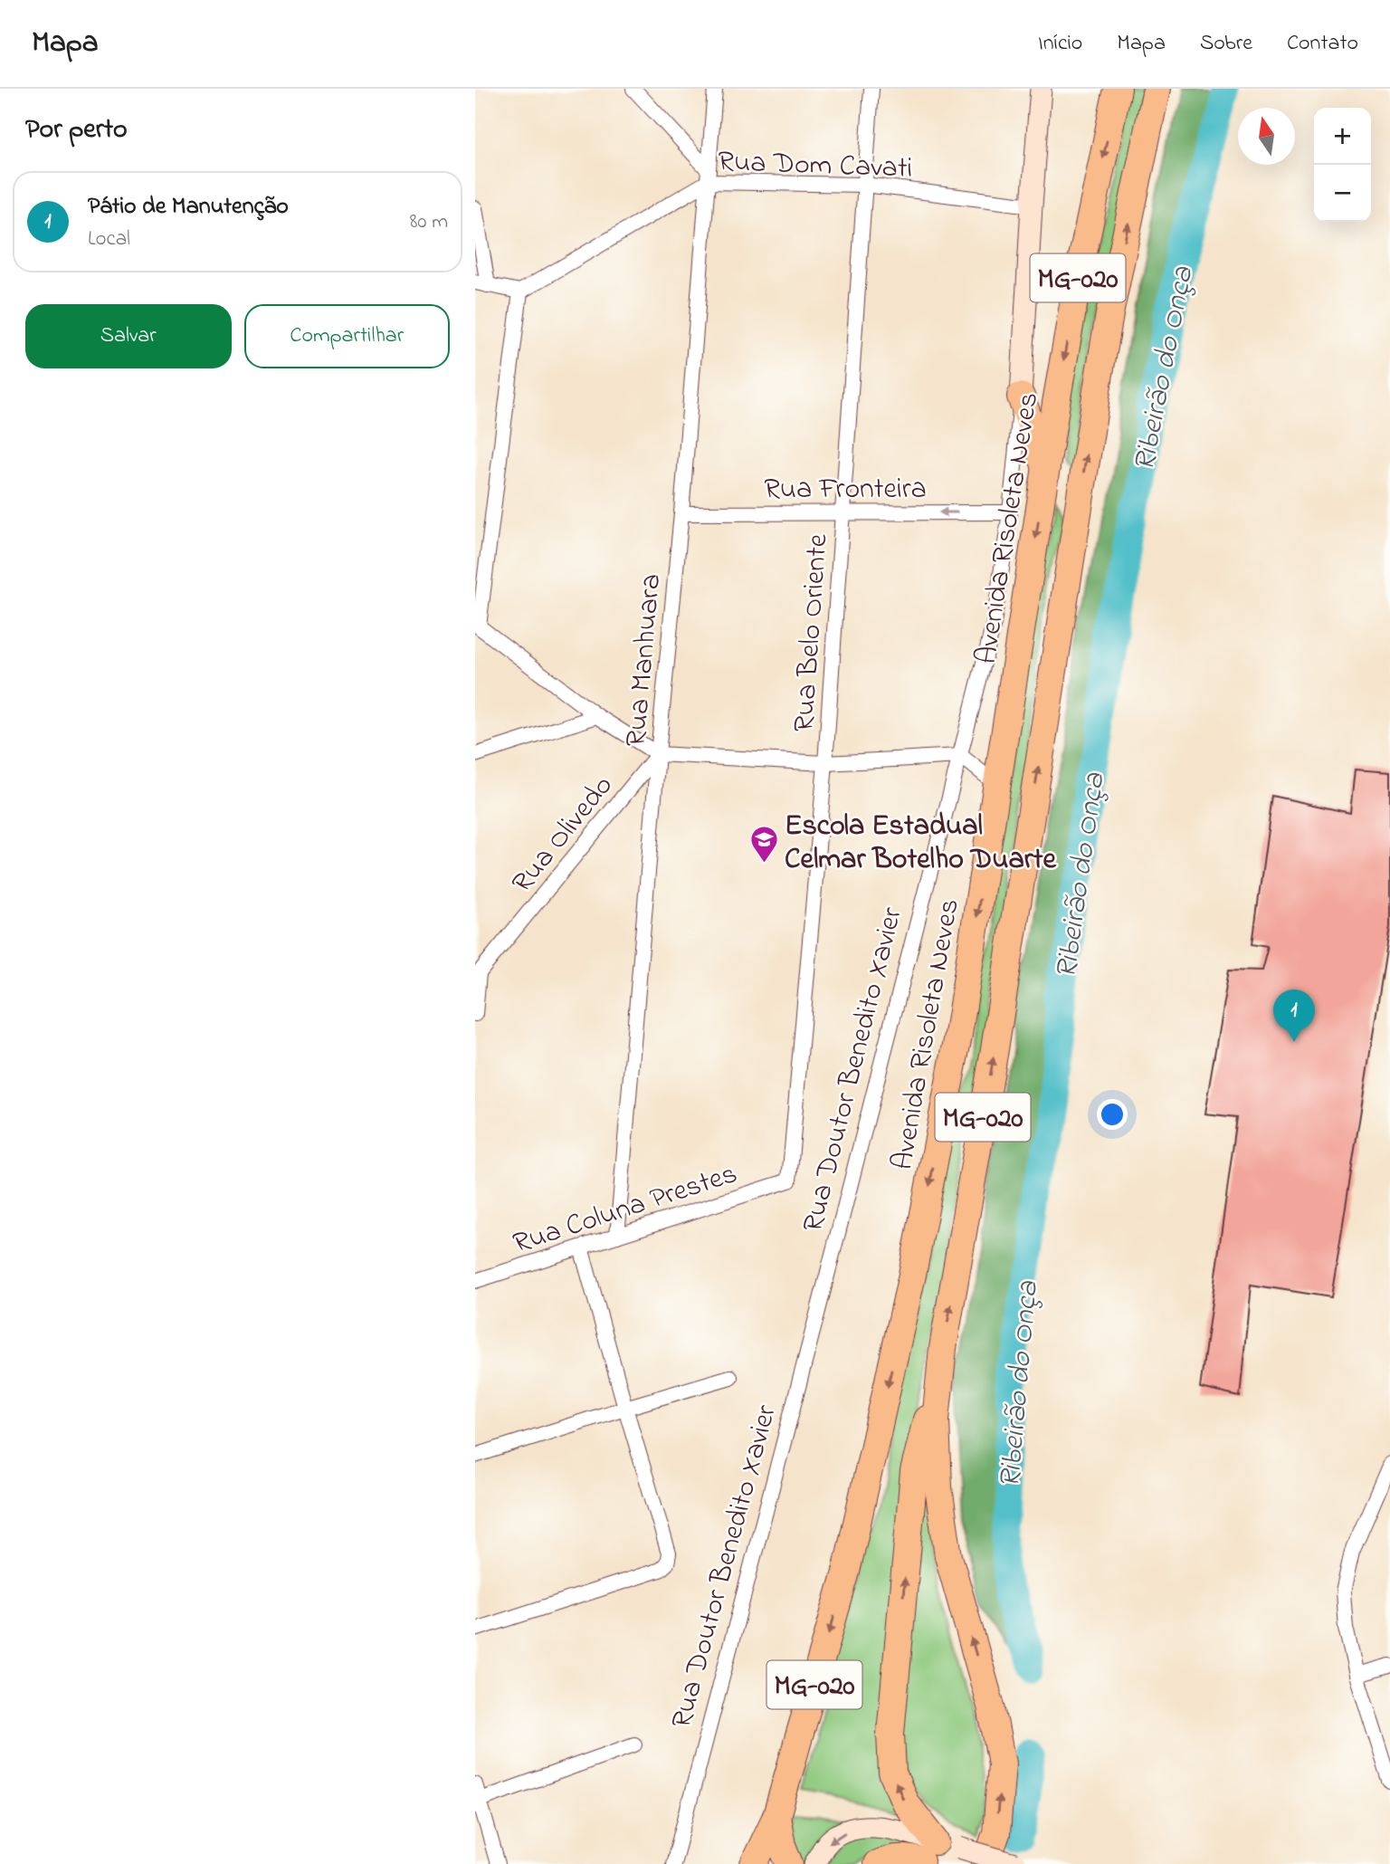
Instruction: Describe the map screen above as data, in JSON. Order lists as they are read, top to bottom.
{
  "streets": {
    "highway": ["MG-020", "Avenida Risoleta Neves"],
    "street": [
      "Rua Dom Cavati",
      "Rua Fronteira",
      "Rua Belo Oriente",
      "Rua Manhuara",
      "Rua Olivedo",
      "Rua Doutor Benedito Xavier",
      "Rua Coluna Prestes"
    ]
  },
  "crossings": [
    ["Rua Dom Cavati", "Rua Belo Oriente"],
    ["Rua Dom Cavati", "Rua Manhuara"],
    ["Rua Dom Cavati", "Rua Doutor Benedito Xavier"],
    ["Rua Fronteira", "Rua Belo Oriente"],
    ["Rua Fronteira", "Rua Manhuara"],
    ["Rua Fronteira", "Rua Doutor Benedito Xavier"],
    ["Rua Belo Oriente", "Rua Coluna Prestes"],
    ["Rua Manhuara", "Rua Olivedo"],
    ["Rua Manhuara", "Rua Coluna Prestes"]
  ],
  "one_way": ["Rua Fronteira"],
  "water": ["Ribeirão do Onça"],
  "places": {
    "school or university": ["Escola Estadual Celmar Botelho Duarte"]
  },
  "north": "top",
  "page": {
    "header": "Mapa",
    "nav": [
      "Início",
      "Mapa",
      "Sobre",
      "Contato"
    ],
    "heading": "Por perto",
    "map_buttons": ["+", "−"],
    "list": [
      {
        "mark": "1",
        "name": "Pátio de Manutenção",
        "note": "Local",
        "value": "80 m"
      }
    ],
    "buttons": ["Salvar", "Compartilhar"],
    "pins": "1"
  }
}
